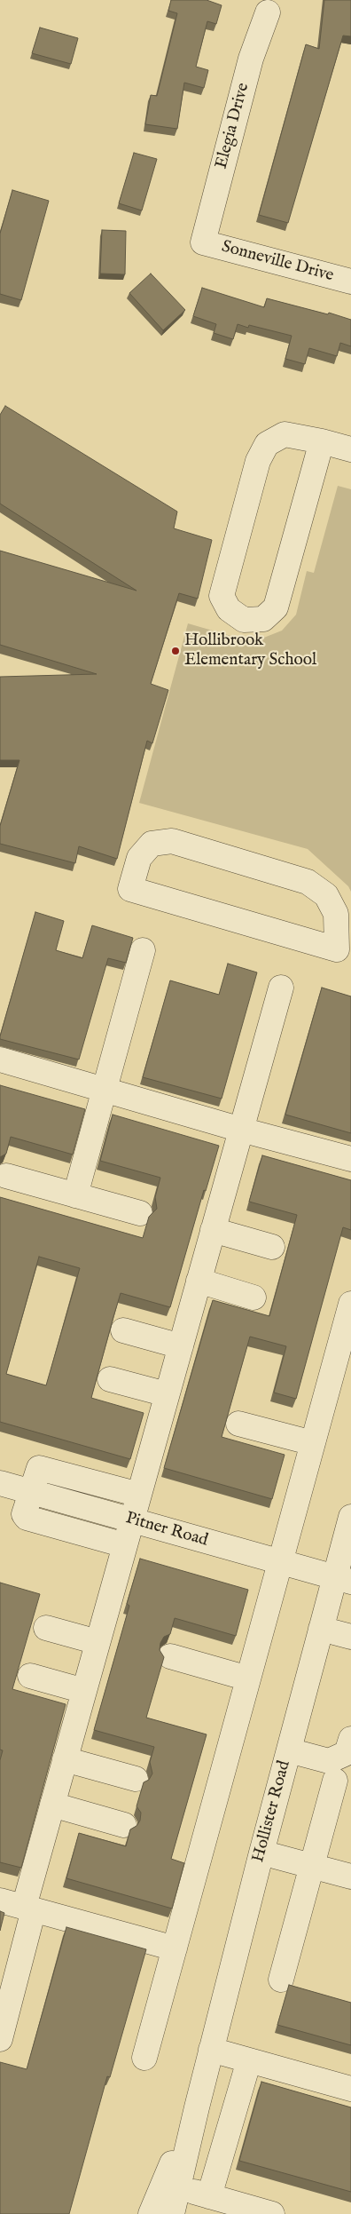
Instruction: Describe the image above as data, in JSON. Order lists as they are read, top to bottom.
{
  "streets": {
    "street": [
      "Elegia Drive",
      "Sonneville Drive",
      "Pitner Road",
      "Hollister Road"
    ]
  },
  "crossings": [
    ["Elegia Drive", "Sonneville Drive"],
    ["Pitner Road", "Hollister Road"]
  ],
  "places": ["Hollibrook Elementary School"]
}
